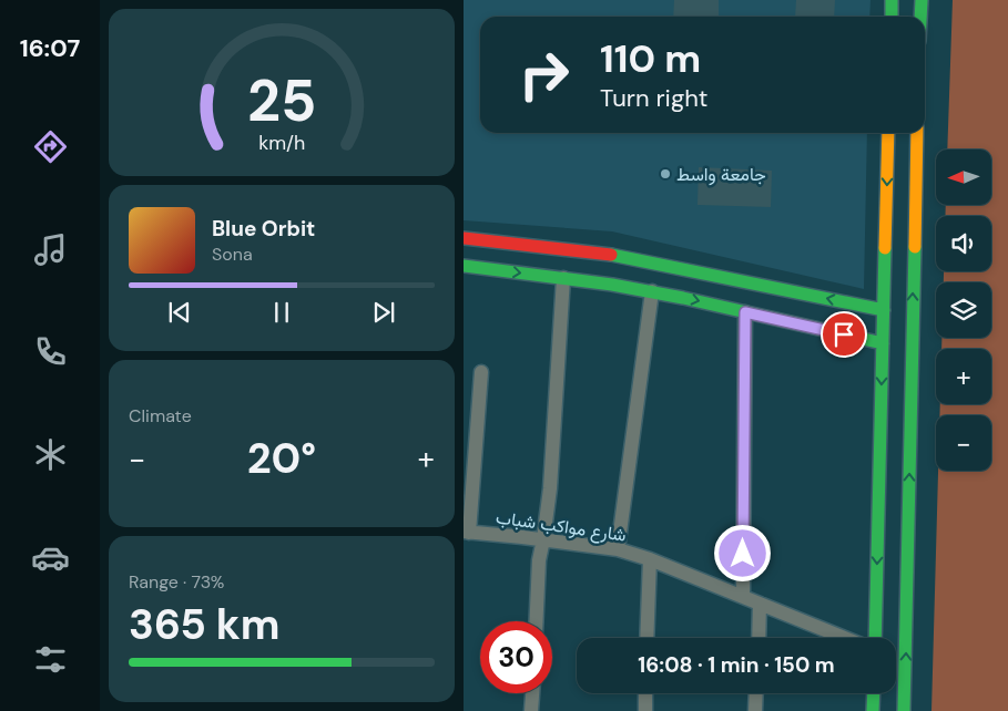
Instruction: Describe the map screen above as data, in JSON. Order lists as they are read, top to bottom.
{
  "streets": {
    "street": ["شارع مواكب شباب"]
  },
  "places": ["جامعة واسط"],
  "north": "left",
  "page": {
    "tabs": "16:07",
    "turn": ["110 m", "Turn right"],
    "map_buttons": ["+", "−"],
    "song": ["Blue Orbit", "Sona"],
    "tile": [
      "Climate",
      ["Range · 73%", "365 km"]
    ],
    "heat": ["−", "20°", "+"],
    "limit": "30",
    "trip": "16:08 · 1 min · 150 m",
    "gauge": ["25", "km/h"]
  }
}
